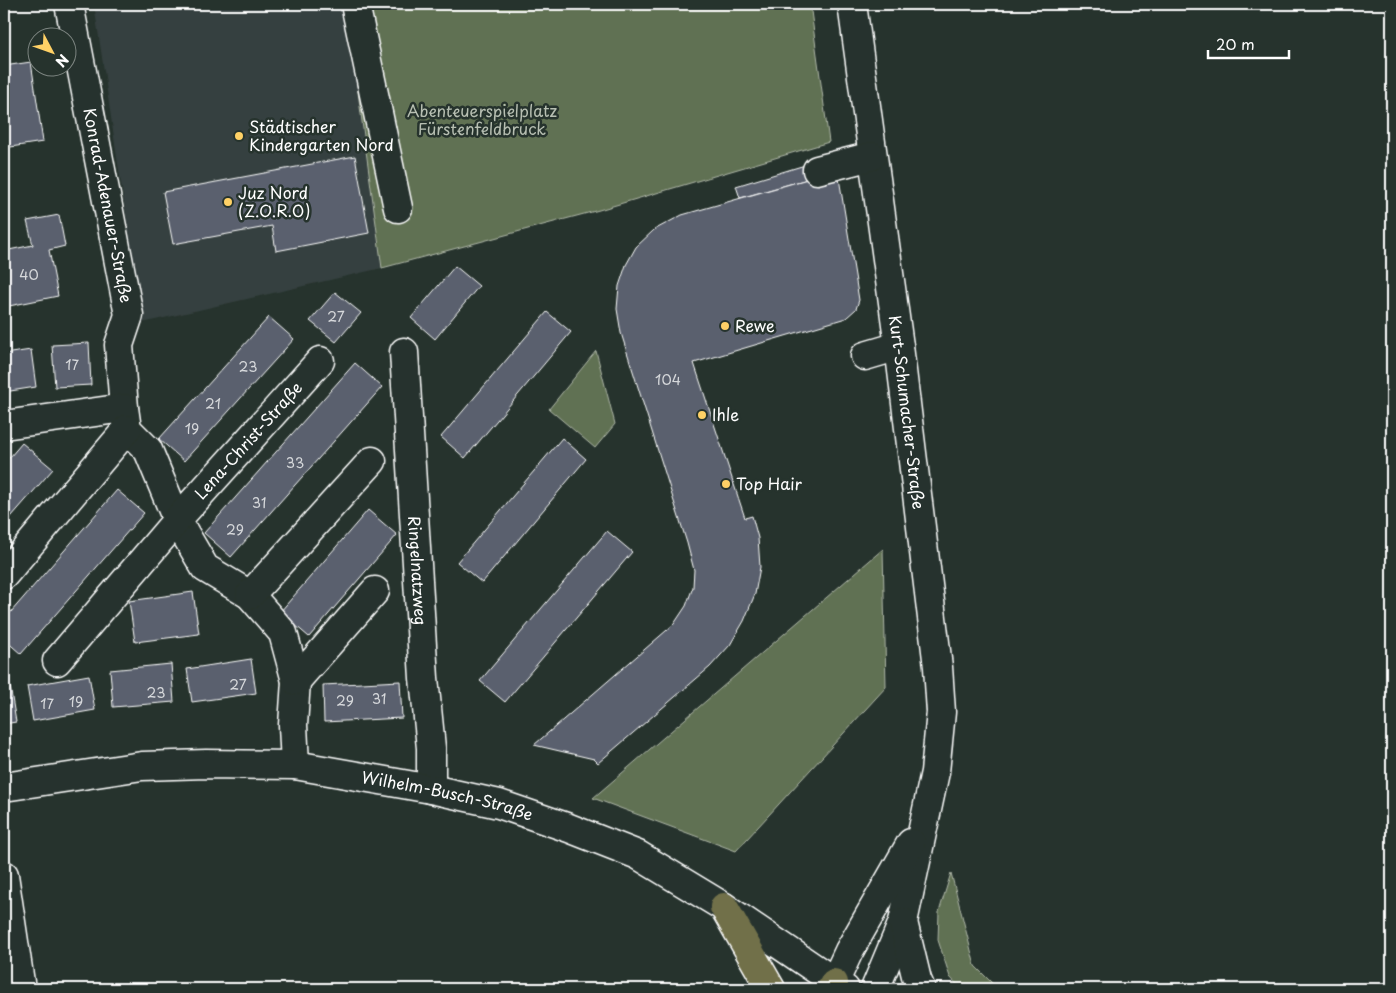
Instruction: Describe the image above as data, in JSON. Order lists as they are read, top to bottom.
{
  "streets": {
    "street": [
      "Konrad-Adenauer-Straße",
      "Kurt-Schumacher-Straße",
      "Lena-Christ-Straße",
      "Ringelnatzweg",
      "Wilhelm-Busch-Straße"
    ]
  },
  "crossings": [
    ["Kurt-Schumacher-Straße", "Wilhelm-Busch-Straße"],
    ["Ringelnatzweg", "Wilhelm-Busch-Straße"]
  ],
  "parks": ["Abenteuerspielplatz Fürstenfeldbruck"],
  "places": [
    "Städtischer Kindergarten Nord",
    "Juz Nord (Z.O.R.O)",
    "Rewe",
    "Ihle",
    "Top Hair"
  ],
  "house_numbers": [
    "40",
    "27",
    "17",
    "23",
    "104",
    "21",
    "19",
    "33",
    "31",
    "29",
    "27",
    "23",
    "31",
    "29",
    "19",
    "17"
  ],
  "scale_bar": "20 m",
  "north": "bottom right"
}
